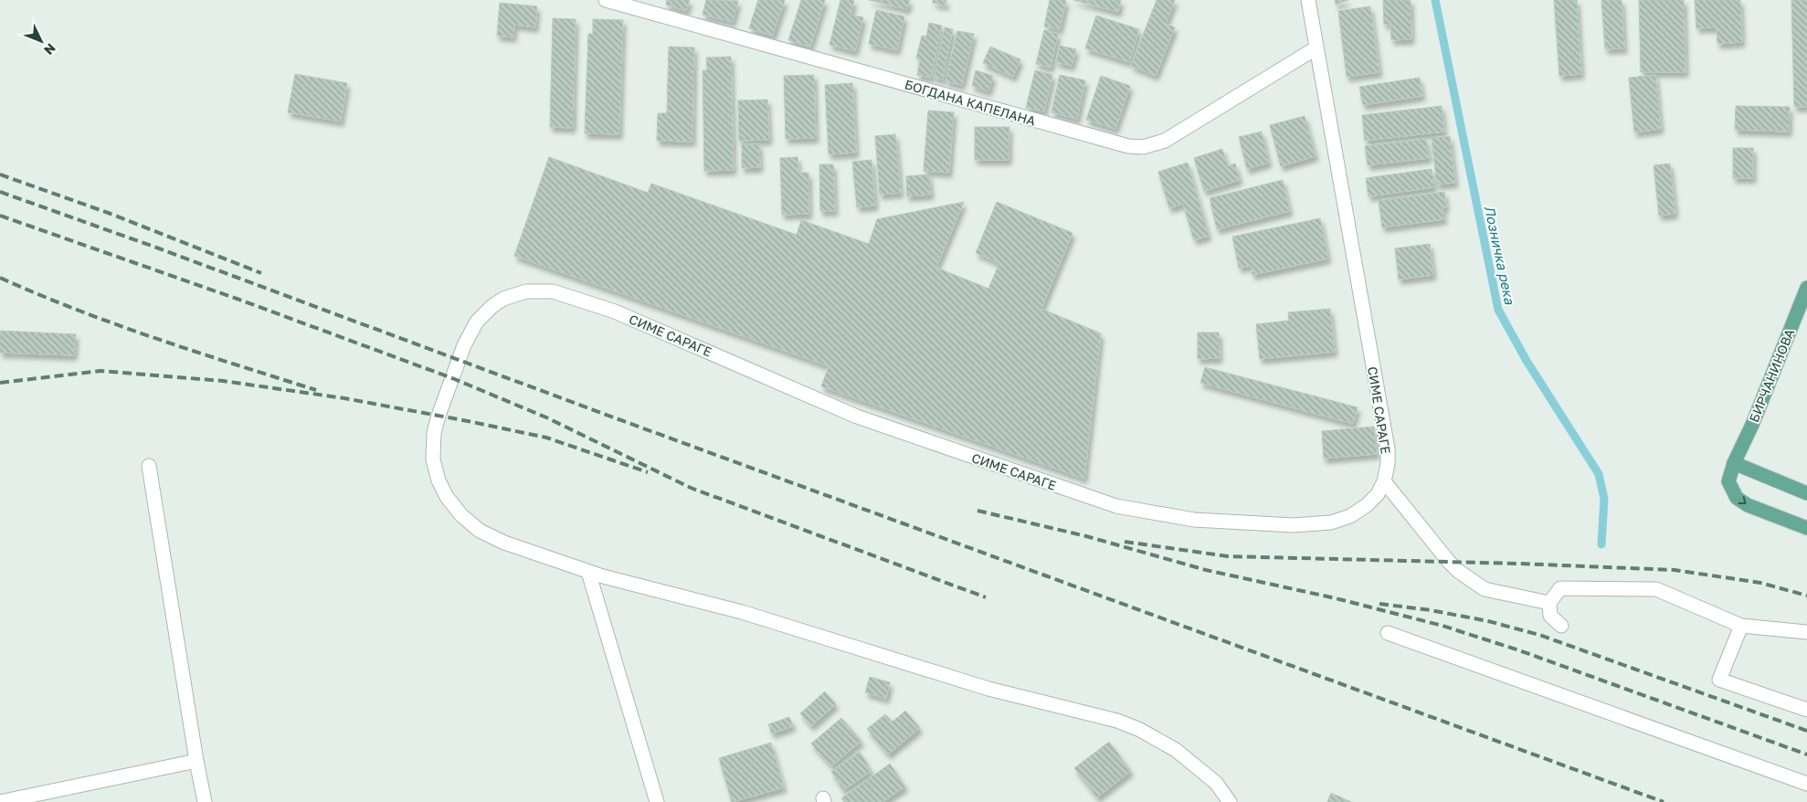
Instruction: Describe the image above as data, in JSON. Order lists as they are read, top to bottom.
{
  "streets": {
    "main road": ["БИРЧАНИНОВА"],
    "street": ["БОГДАНА КАПЕЛАНА", "СИМЕ САРАГЕ"]
  },
  "crossings": [
    ["БОГДАНА КАПЕЛАНА", "СИМЕ САРАГЕ"]
  ],
  "water": ["Лозничка река"],
  "north": "bottom right"
}
